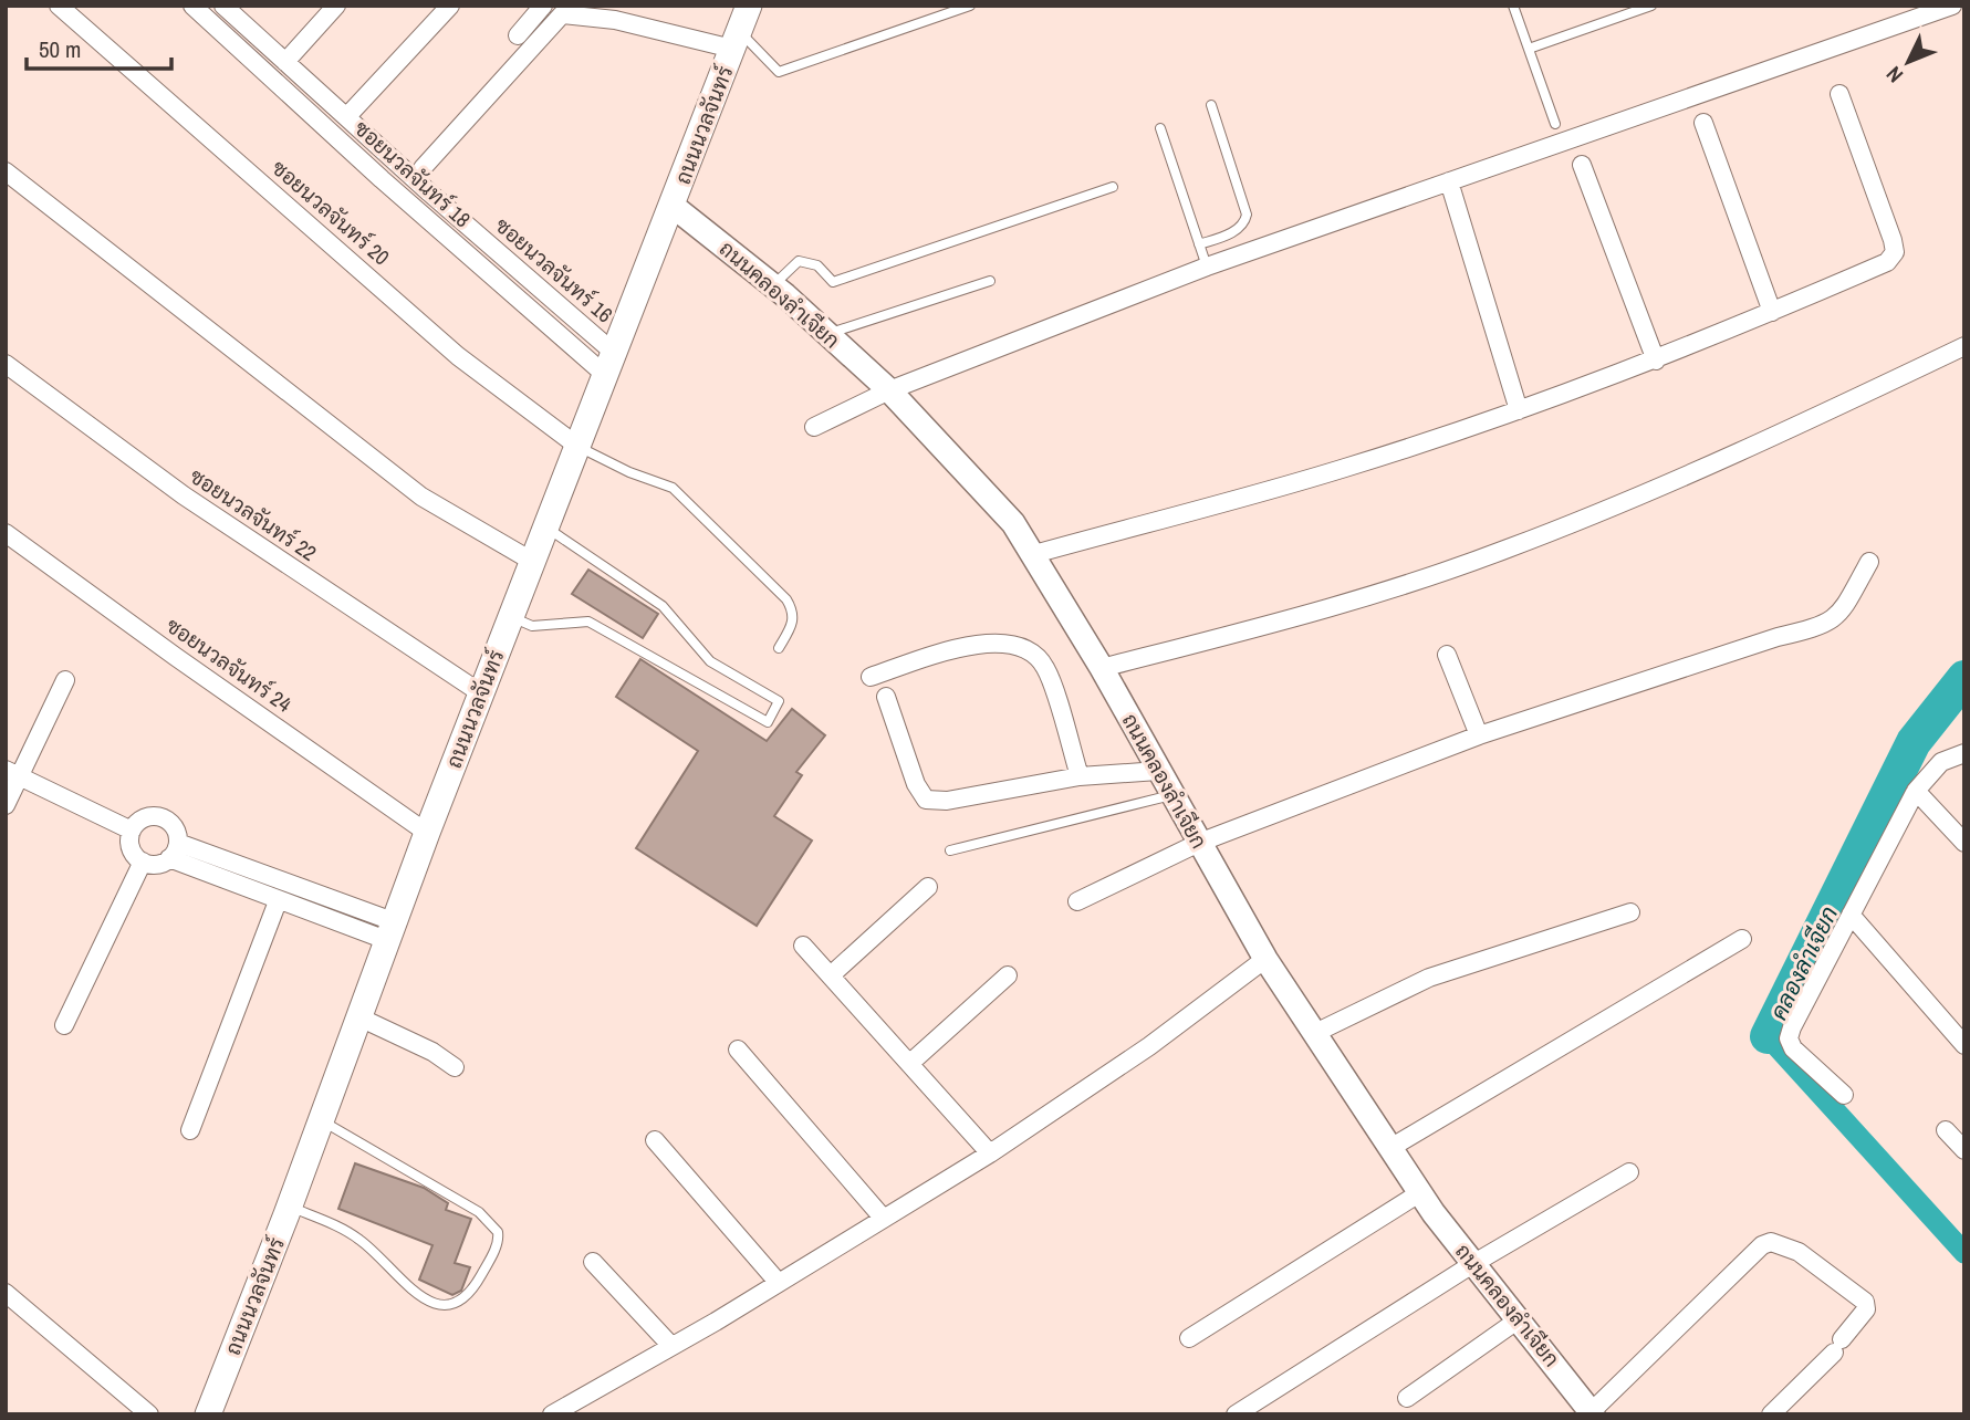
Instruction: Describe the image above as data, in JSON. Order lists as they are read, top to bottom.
{
  "streets": {
    "main road": ["ถนนนวลจันทร์"],
    "street": [
      "ซอยนวลจันทร์ 18",
      "ซอยนวลจันทร์ 20",
      "ซอยนวลจันทร์ 16",
      "ถนนคลองลำเจียก",
      "ซอยนวลจันทร์ 22",
      "ซอยนวลจันทร์ 24"
    ]
  },
  "crossings": [
    ["ถนนนวลจันทร์", "ซอยนวลจันทร์ 18"],
    ["ถนนนวลจันทร์", "ซอยนวลจันทร์ 20"],
    ["ถนนนวลจันทร์", "ซอยนวลจันทร์ 16"],
    ["ถนนนวลจันทร์", "ถนนคลองลำเจียก"],
    ["ถนนนวลจันทร์", "ซอยนวลจันทร์ 22"],
    ["ถนนนวลจันทร์", "ซอยนวลจันทร์ 24"],
    ["ซอยนวลจันทร์ 18", "ซอยนวลจันทร์ 16"]
  ],
  "water": ["คลองลำเจียก"],
  "scale_bar": "50 m",
  "north": "bottom left"
}
